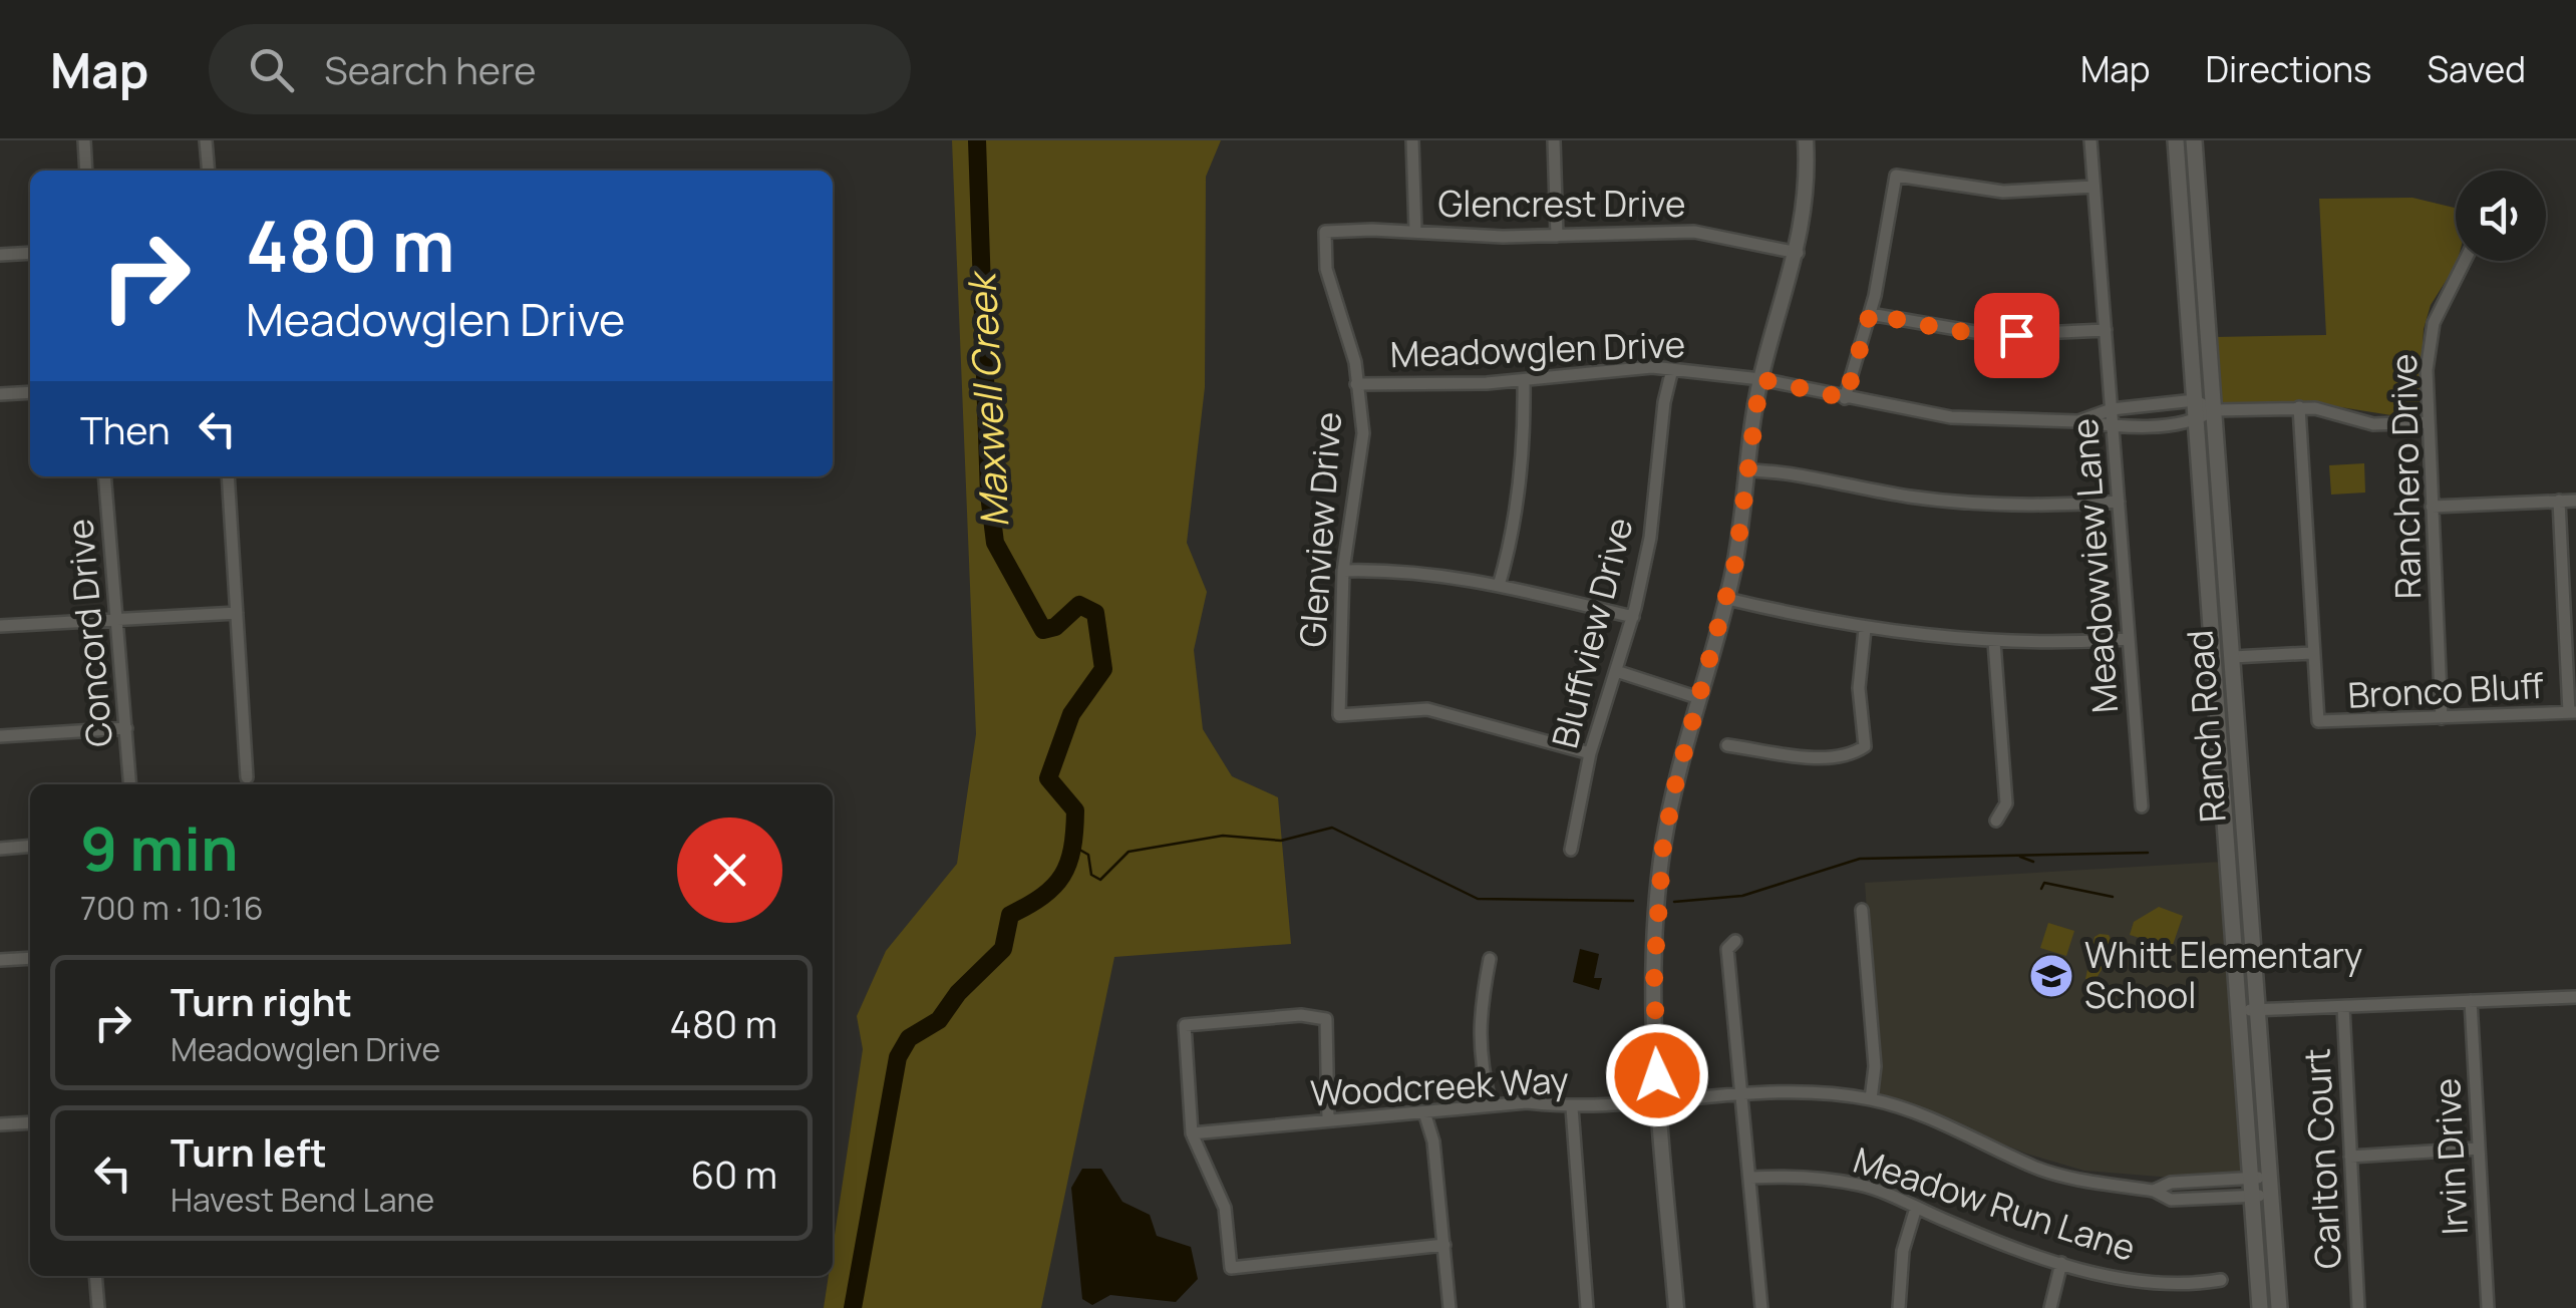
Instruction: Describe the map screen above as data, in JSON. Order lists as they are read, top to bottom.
{
  "streets": {
    "main road": ["Ranch Road"],
    "street": [
      "Glencrest Drive",
      "Meadowglen Drive",
      "Ranchero Drive",
      "Glenview Drive",
      "Meadowview Lane",
      "Concord Drive",
      "Bluffview Drive",
      "Bronco Bluff",
      "Woodcreek Way",
      "Irvin Drive",
      "Carlton Court",
      "Meadow Run Lane"
    ]
  },
  "crossings": [
    ["Glencrest Drive", "Glenview Drive"],
    ["Meadowglen Drive", "Glenview Drive"],
    ["Meadowglen Drive", "Meadowview Lane"],
    ["Meadowglen Drive", "Bluffview Drive"],
    ["Meadowglen Drive", "Ranch Road"],
    ["Ranchero Drive", "Bronco Bluff"],
    ["Glenview Drive", "Bluffview Drive"],
    ["Ranch Road", "Woodcreek Way"]
  ],
  "water": ["Maxwell Creek"],
  "places": {
    "school or university": ["Whitt Elementary School"]
  },
  "page": {
    "header": "Map",
    "search": "Search here",
    "nav": ["Map", "Directions", "Saved"],
    "turn": ["480 m", "Meadowglen Drive"],
    "then": "Then",
    "heading": ["9 min", "700 m · 10:16"],
    "list": [
      {
        "name": "Turn right",
        "note": "Meadowglen Drive",
        "value": "480 m"
      },
      {
        "name": "Turn left",
        "note": "Havest Bend Lane",
        "value": "60 m"
      }
    ]
  }
}
